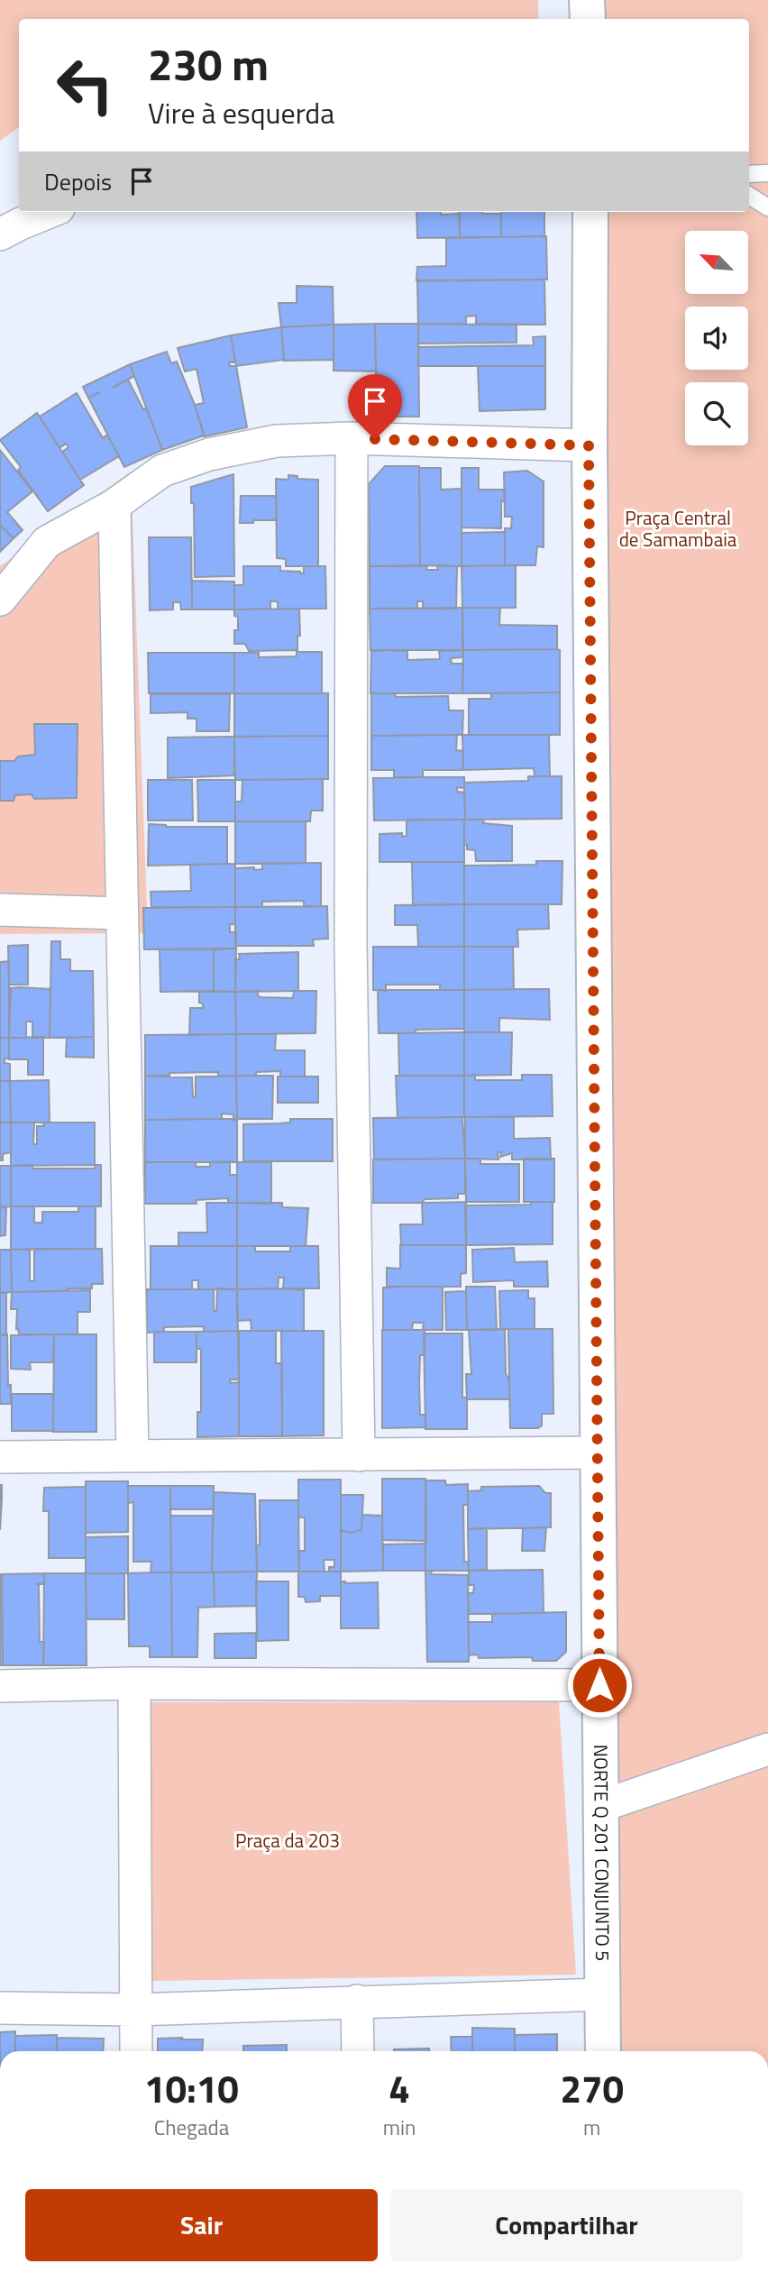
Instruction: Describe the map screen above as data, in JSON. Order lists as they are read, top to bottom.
{
  "streets": {
    "street": ["NORTE Q 201 CONJUNTO 5"]
  },
  "parks": ["Praça Central de Samambaia", "Praça da 203"],
  "north": "top left",
  "page": {
    "turn": ["230 m", "Vire à esquerda"],
    "then": "Depois",
    "eta": [
      "10:10",
      "Chegada",
      "4",
      "min",
      "270",
      "m"
    ],
    "buttons": ["Sair", "Compartilhar"]
  }
}
